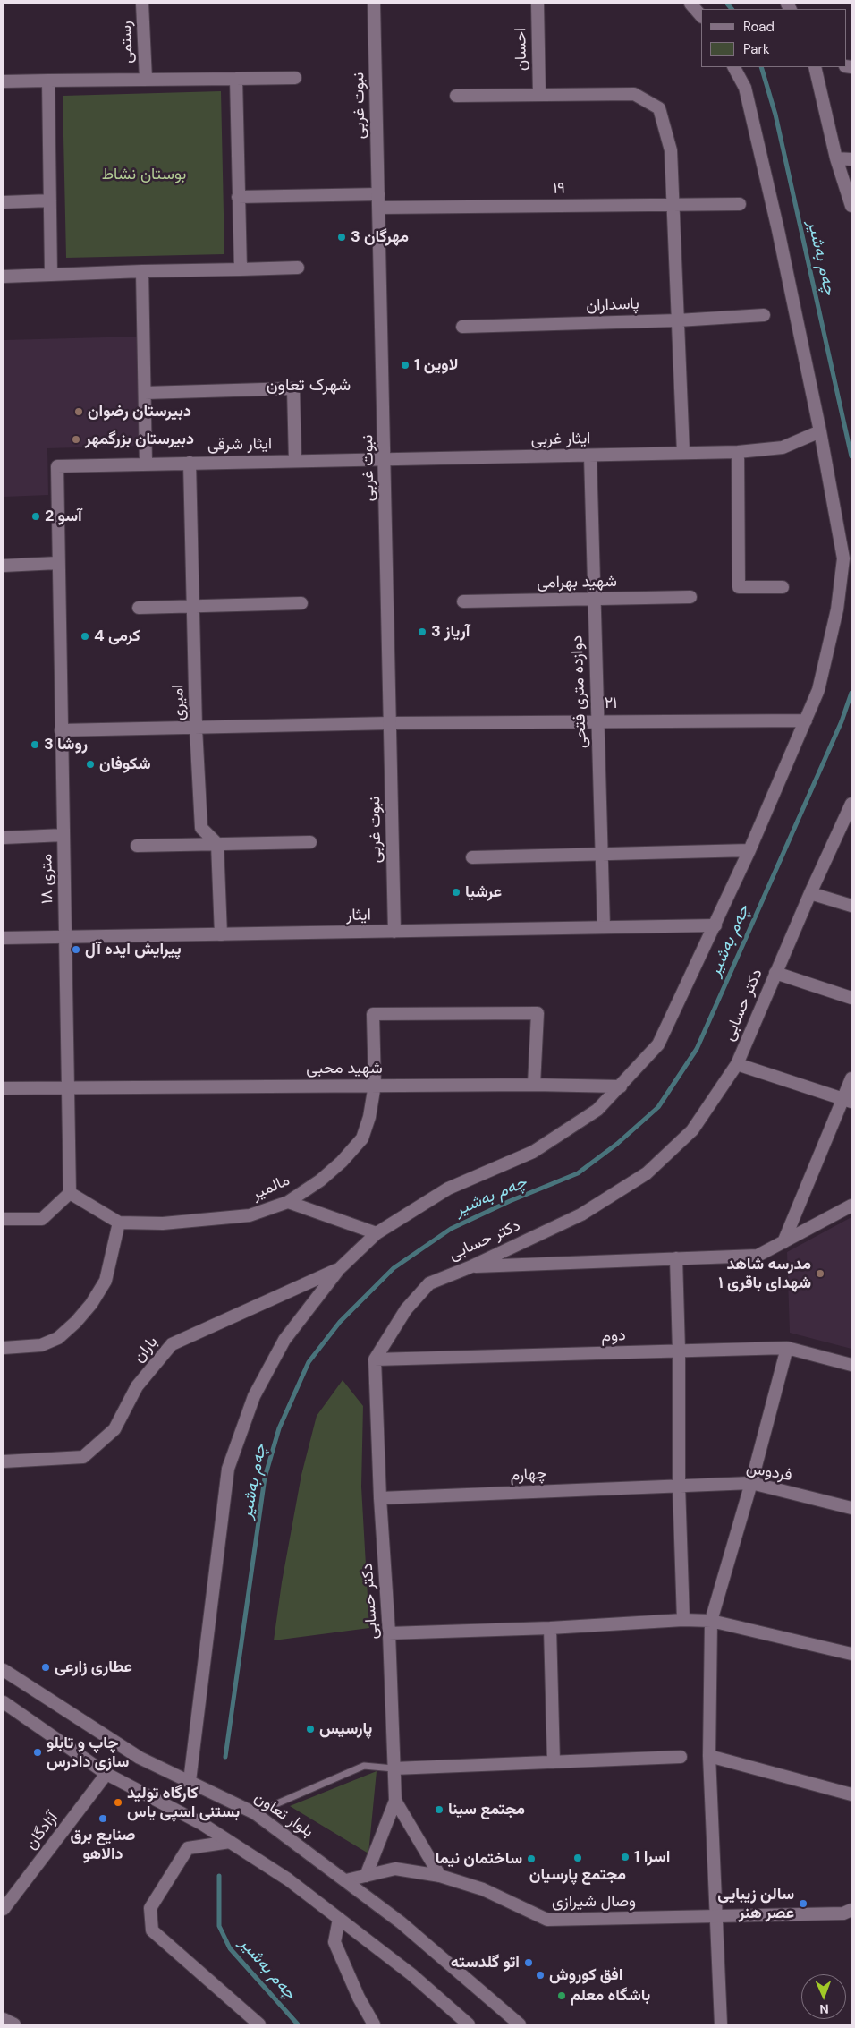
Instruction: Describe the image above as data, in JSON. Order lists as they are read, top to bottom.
{
  "streets": {
    "street": [
      "رستمی",
      "احسان",
      "نبوت غربی",
      "۱۹",
      "پاسداران",
      "ایثار غربی",
      "ایثار شرقی",
      "شهید بهرامی",
      "دوازده متری فتحی",
      "امیری",
      "۲۱",
      "۱۸ متری",
      "ایثار",
      "دکتر حسابی",
      "شهید محبی",
      "مالمیر",
      "دوم",
      "باران",
      "فردوس",
      "چهارم",
      "بلوار تعاون",
      "آزادگان",
      "وصال شیرازی"
    ]
  },
  "crossings": [
    ["نبوت غربی", "۱۹"],
    ["نبوت غربی", "ایثار غربی"],
    ["نبوت غربی", "ایثار شرقی"],
    ["نبوت غربی", "۲۱"],
    ["نبوت غربی", "ایثار"],
    ["ایثار غربی", "ایثار شرقی"],
    ["ایثار غربی", "دوازده متری فتحی"],
    ["ایثار شرقی", "امیری"],
    ["ایثار شرقی", "۱۸ متری"],
    ["شهید بهرامی", "دوازده متری فتحی"],
    ["دوازده متری فتحی", "۲۱"],
    ["دوازده متری فتحی", "ایثار"],
    ["امیری", "۲۱"],
    ["۲۱", "۱۸ متری"],
    ["۱۸ متری", "ایثار"],
    ["۱۸ متری", "شهید محبی"],
    ["۱۸ متری", "مالمیر"],
    ["دکتر حسابی", "دوم"],
    ["دکتر حسابی", "چهارم"],
    ["شهید محبی", "مالمیر"],
    ["فردوس", "چهارم"],
    ["بلوار تعاون", "وصال شیرازی"]
  ],
  "districts": ["شهرک تعاون"],
  "water": ["چەم بەشیر"],
  "parks": ["بوستان نشاط"],
  "places": [
    "مهرگان 3",
    "لاوین 1",
    "دبیرستان رضوان",
    "دبیرستان بزرگمهر",
    "آسو 2",
    "آریاز 3",
    "کرمی 4",
    "روشا 3",
    "شکوفان",
    "عرشیا",
    "پیرایش ایده آل",
    "مدرسه شاهد شهدای باقری ۱",
    "عطاری زارعی",
    "پارسیس",
    "چاپ و تابلو سازی دادرس",
    "کارگاه تولید بستنی اسپی یاس",
    "مجتمع سینا",
    "صنایع برق دالاهو",
    "اسرا 1",
    "مجتمع پارسیان",
    "ساختمان نیما",
    "سالن زیبایی عصر هنر",
    "اتو گلدسته",
    "افق کوروش",
    "باشگاه معلم"
  ],
  "legend": ["Road", "Park"],
  "north": "bottom"
}
